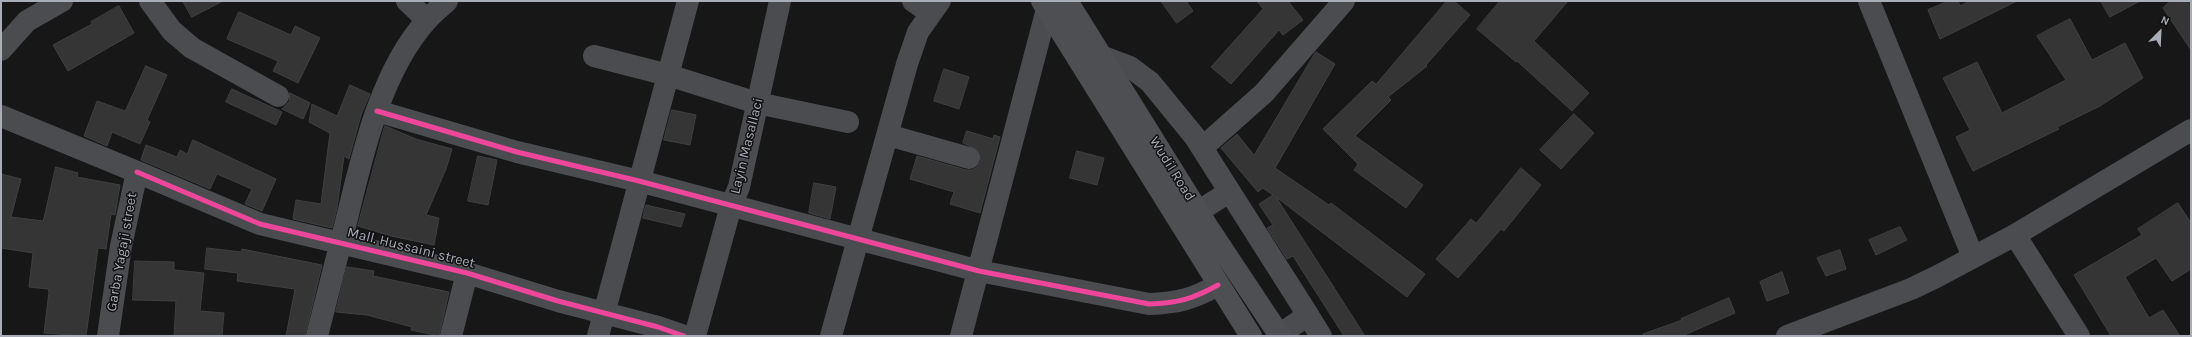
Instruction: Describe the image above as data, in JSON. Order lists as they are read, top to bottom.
{
  "streets": {
    "main road": ["Wudil Road"],
    "street": ["Layin Masallaci", "Mall. Hussaini street", "Garba Yagaji street"]
  },
  "crossings": [
    ["Mall. Hussaini street", "Garba Yagaji street"]
  ],
  "north": "top right"
}
